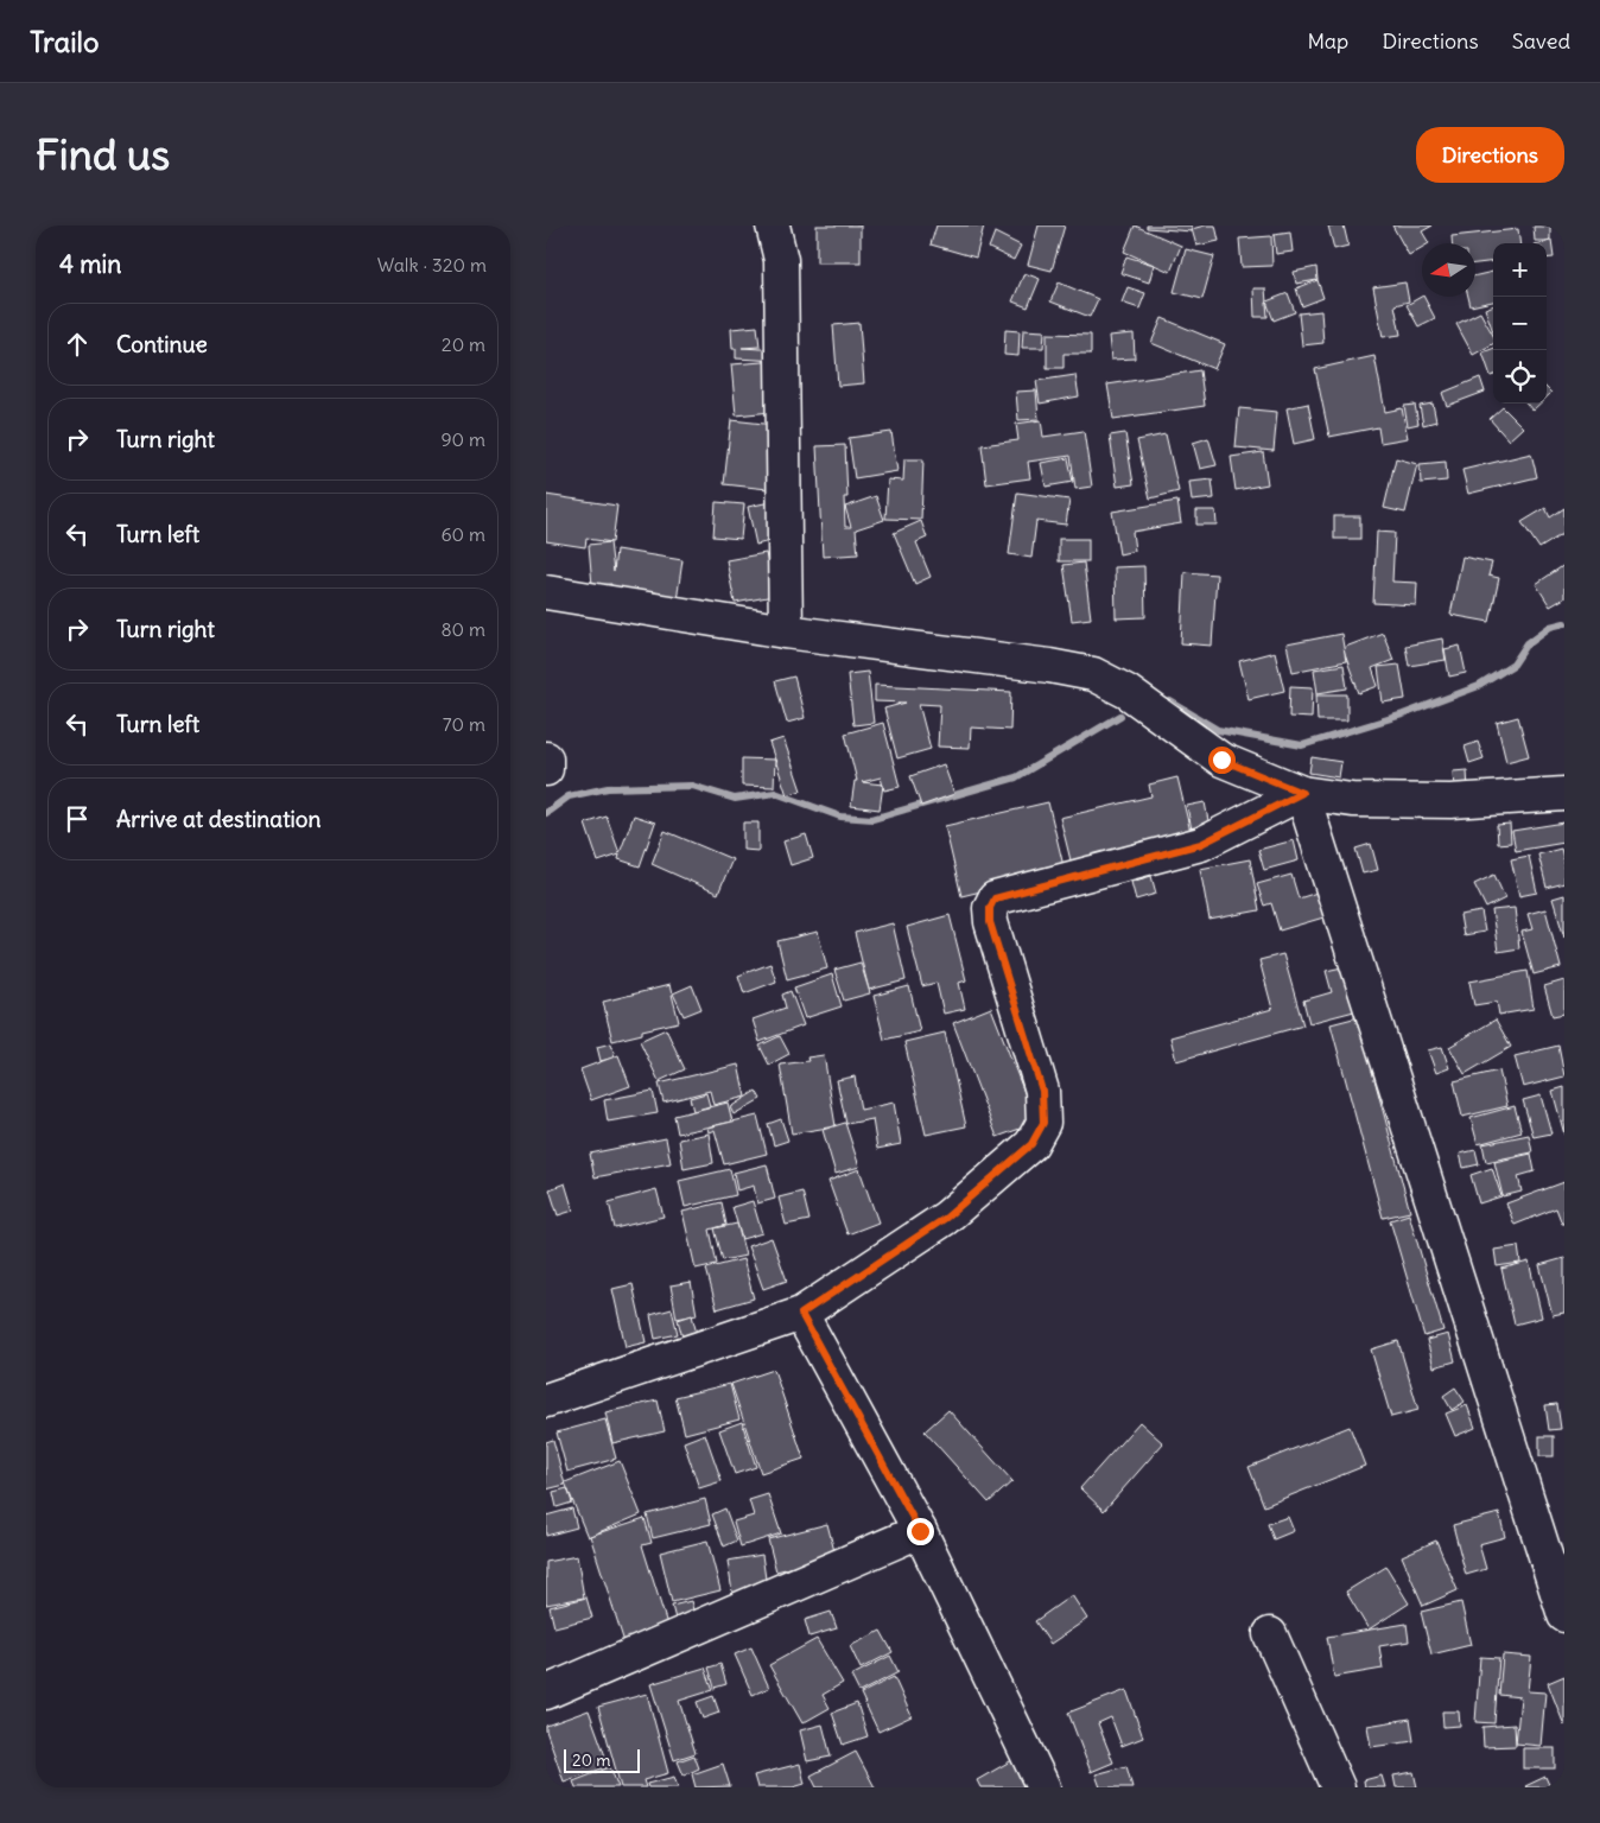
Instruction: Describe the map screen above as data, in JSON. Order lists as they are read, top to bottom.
{
  "scale_bar": "20 m",
  "north": "left",
  "page": {
    "header": "Trailo",
    "nav": ["Map", "Directions", "Saved"],
    "buttons": "Directions",
    "title": "Find us",
    "heading": ["4 min", "Walk · 320 m"],
    "map_buttons": ["+", "−"],
    "list": [
      ["Continue", "20 m"],
      ["Turn right", "90 m"],
      ["Turn left", "60 m"],
      ["Turn right", "80 m"],
      ["Turn left", "70 m"],
      "Arrive at destination"
    ],
    "scale": "20 m"
  }
}
